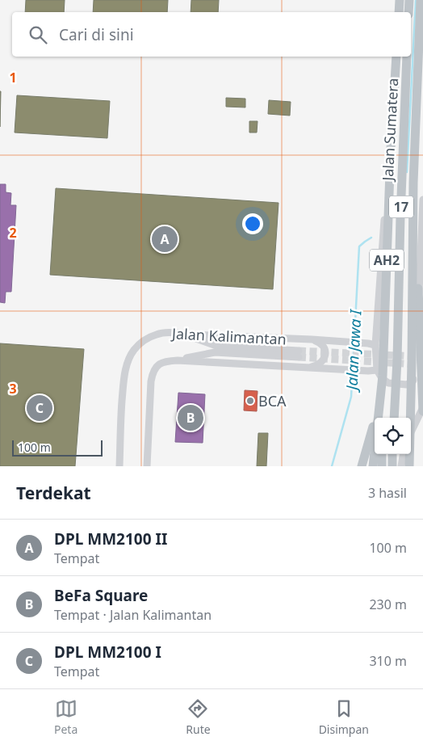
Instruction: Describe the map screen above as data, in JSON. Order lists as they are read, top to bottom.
{
  "streets": {
    "highway": ["17", "AH2"],
    "street": ["Jalan Sumatera", "Jalan Kalimantan"]
  },
  "crossings": [
    ["Jalan Sumatera", "AH2"],
    ["Jalan Sumatera", "Jalan Kalimantan"],
    ["AH2", "Jalan Kalimantan"]
  ],
  "water": ["Jalan Jawa I"],
  "places": ["BCA"],
  "scale_bar": "100 m",
  "page": {
    "search": "Cari di sini",
    "pins": ["A", "C", "B"],
    "scale": "100 m",
    "heading": ["Terdekat", "3 hasil"],
    "list": [
      {
        "mark": "A",
        "name": "DPL MM2100 II",
        "note": "Tempat",
        "value": "100 m"
      },
      {
        "mark": "B",
        "name": "BeFa Square",
        "note": "Tempat · Jalan Kalimantan",
        "value": "230 m"
      },
      {
        "mark": "C",
        "name": "DPL MM2100 I",
        "note": "Tempat",
        "value": "310 m"
      }
    ],
    "nav": ["Peta", "Rute", "Disimpan"]
  },
  "grid": {
    "rows": ["1", "2", "3"]
  }
}
